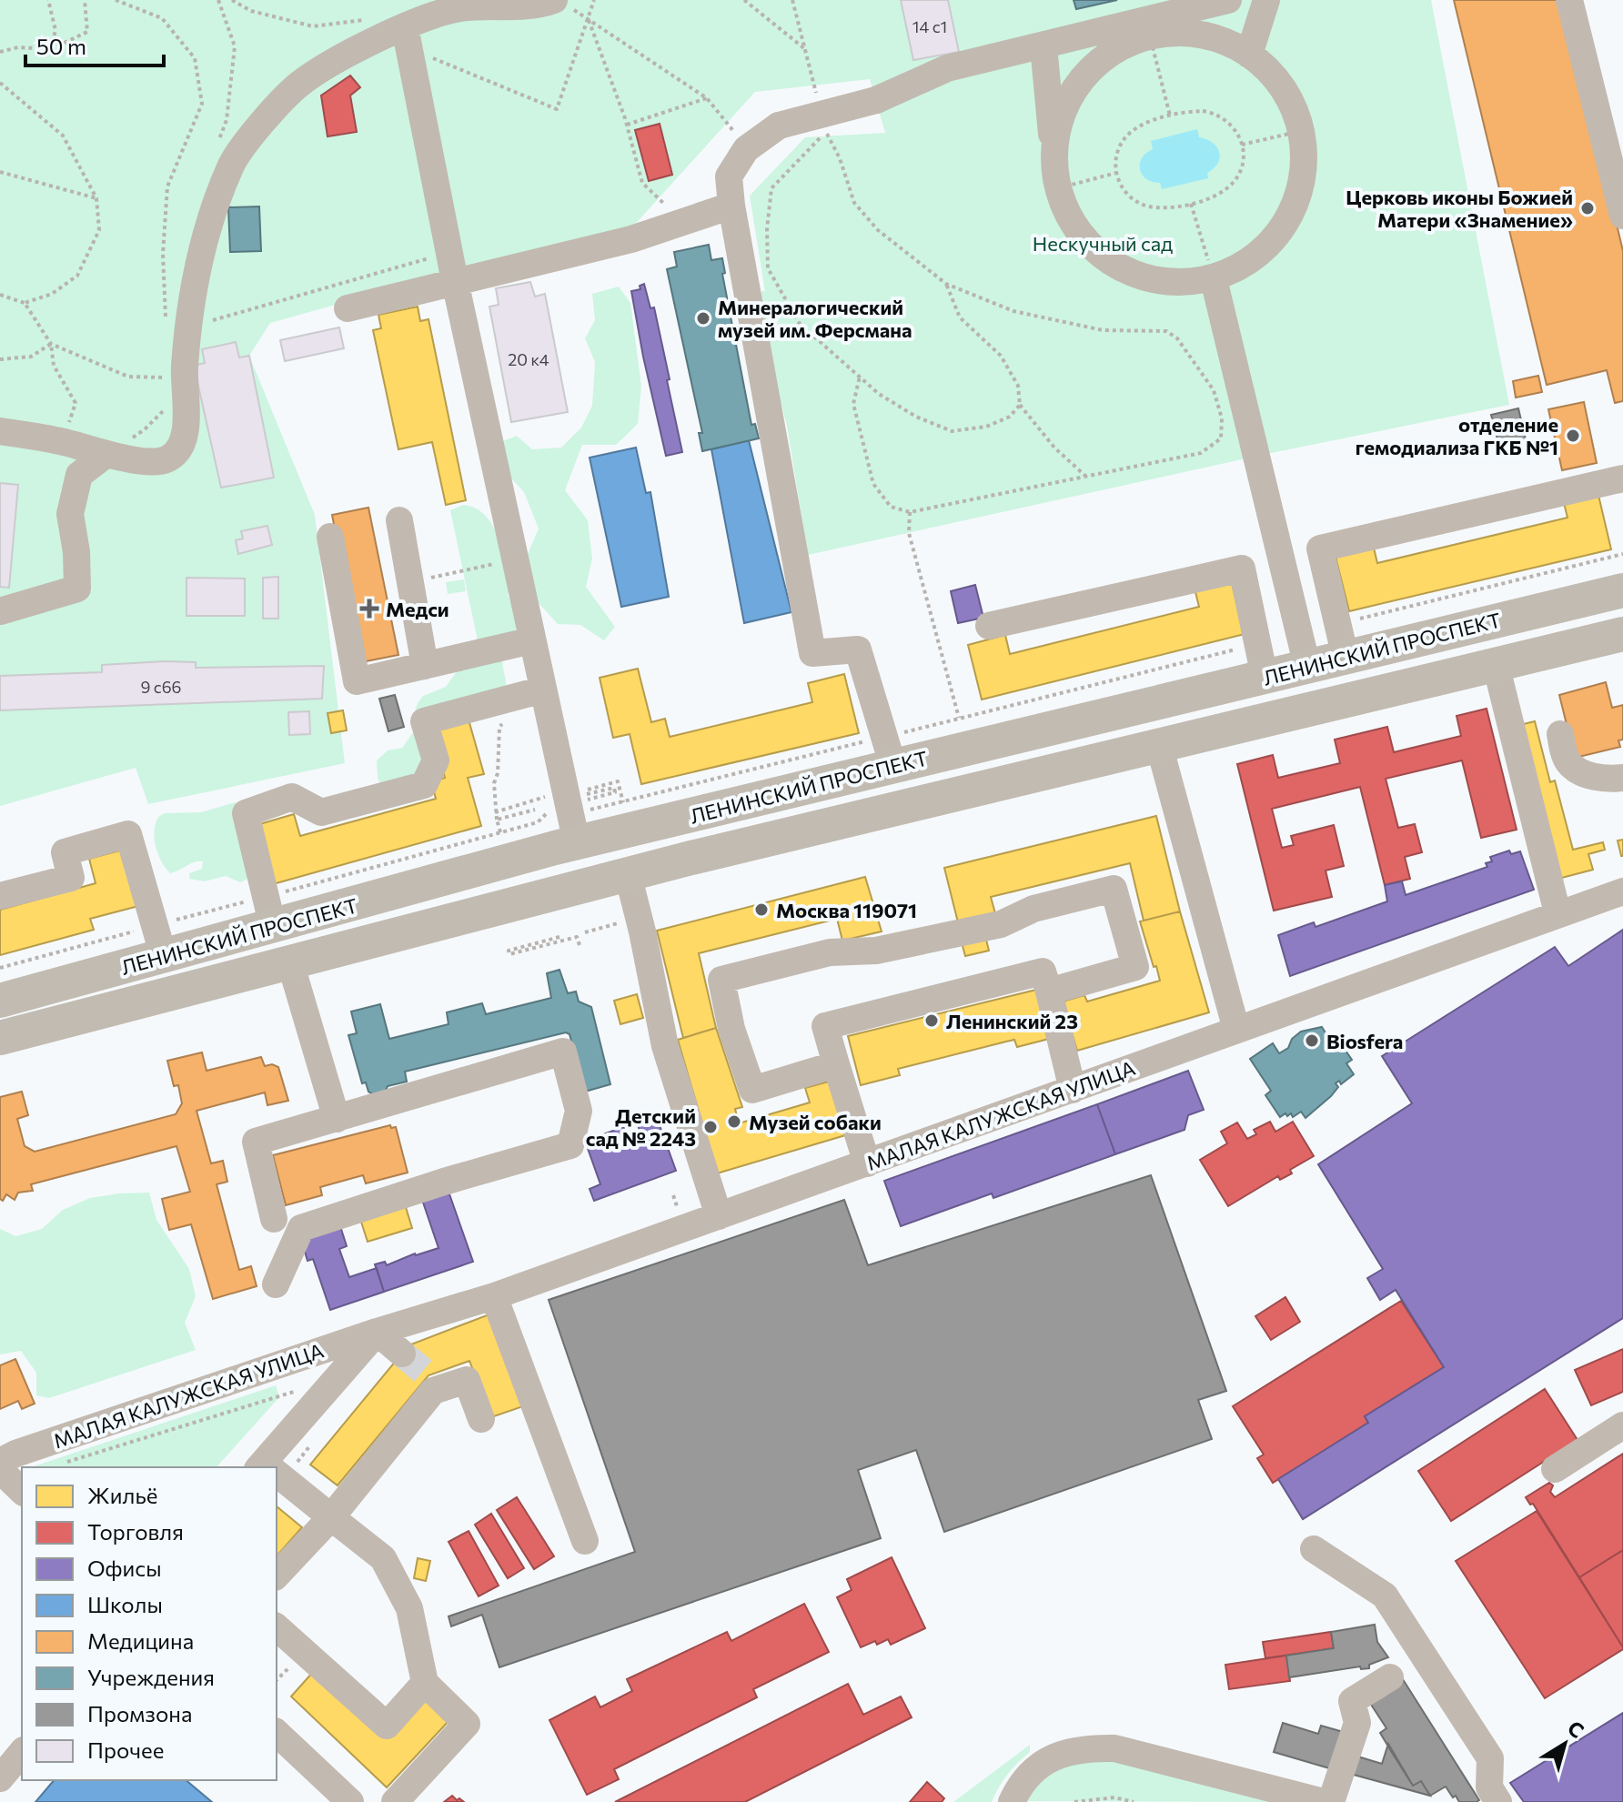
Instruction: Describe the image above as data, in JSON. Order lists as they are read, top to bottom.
{
  "streets": {
    "main road": ["ЛЕНИНСКИЙ ПРОСПЕКТ"],
    "street": ["МАЛАЯ КАЛУЖСКАЯ УЛИЦА"]
  },
  "parks": ["Нескучный сад"],
  "places": {
    "other": [
      "Церковь иконы Божией Матери «Знамение»",
      "Минералогический музей им. Ферсмана",
      "отделение гемодиализа ГКБ №1",
      "Москва 119071",
      "Ленинский 23",
      "Biosfera",
      "Музей собаки",
      "Детский сад № 2243"
    ],
    "health": ["Медси"]
  },
  "house_numbers": ["14 с1", "20 к4", "9 с66"],
  "legend": [
    "Жильё",
    "Торговля",
    "Офисы",
    "Школы",
    "Медицина",
    "Учреждения",
    "Промзона",
    "Прочее"
  ],
  "scale_bar": "50 m",
  "north": "top right"
}
